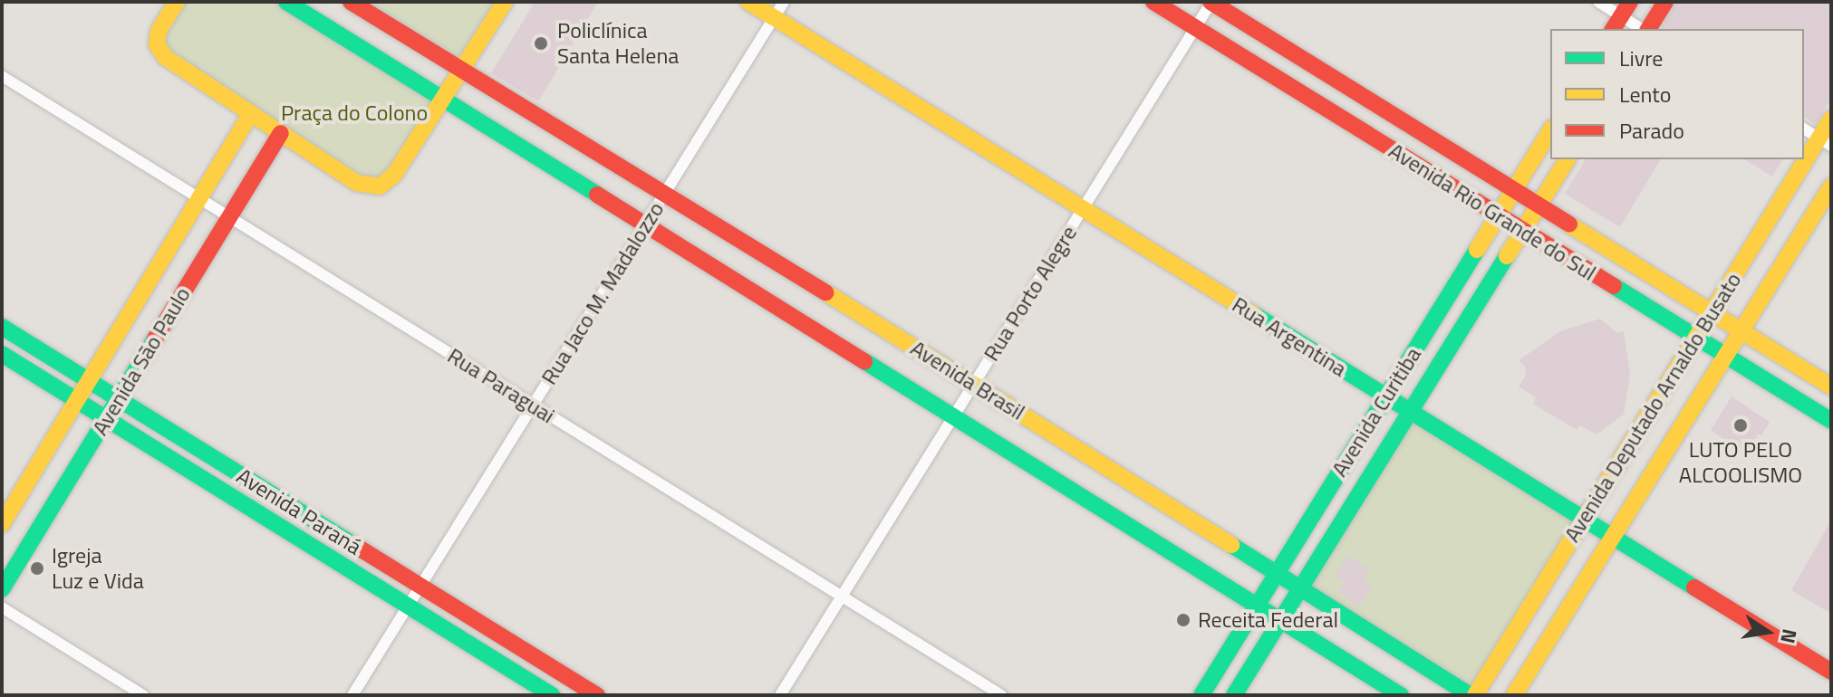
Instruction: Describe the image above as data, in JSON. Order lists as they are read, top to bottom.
{
  "streets": {
    "street": [
      "Avenida Rio Grande do Sul",
      "Rua Jaco M. Madalozzo",
      "Rua Porto Alegre",
      "Rua Argentina",
      "Avenida São Paulo",
      "Avenida Brasil",
      "Rua Paraguai",
      "Avenida Deputado Arnaldo Busato",
      "Avenida Curitiba",
      "Avenida Paraná"
    ]
  },
  "crossings": [
    ["Avenida Rio Grande do Sul", "Rua Porto Alegre"],
    ["Avenida Rio Grande do Sul", "Avenida Deputado Arnaldo Busato"],
    ["Avenida Rio Grande do Sul", "Avenida Curitiba"],
    ["Rua Jaco M. Madalozzo", "Rua Argentina"],
    ["Rua Jaco M. Madalozzo", "Avenida Brasil"],
    ["Rua Jaco M. Madalozzo", "Rua Paraguai"],
    ["Rua Jaco M. Madalozzo", "Avenida Paraná"],
    ["Rua Porto Alegre", "Rua Argentina"],
    ["Rua Porto Alegre", "Avenida Brasil"],
    ["Rua Porto Alegre", "Rua Paraguai"],
    ["Rua Argentina", "Avenida Deputado Arnaldo Busato"],
    ["Rua Argentina", "Avenida Curitiba"],
    ["Avenida São Paulo", "Rua Paraguai"],
    ["Avenida São Paulo", "Avenida Paraná"],
    ["Avenida Brasil", "Avenida Deputado Arnaldo Busato"],
    ["Avenida Brasil", "Avenida Curitiba"]
  ],
  "parks": ["Praça do Colono"],
  "places": [
    "Policlínica Santa Helena",
    "LUTO PELO ALCOOLISMO",
    "Igreja Luz e Vida",
    "Receita Federal"
  ],
  "legend": ["Livre", "Lento", "Parado"],
  "north": "right"
}
